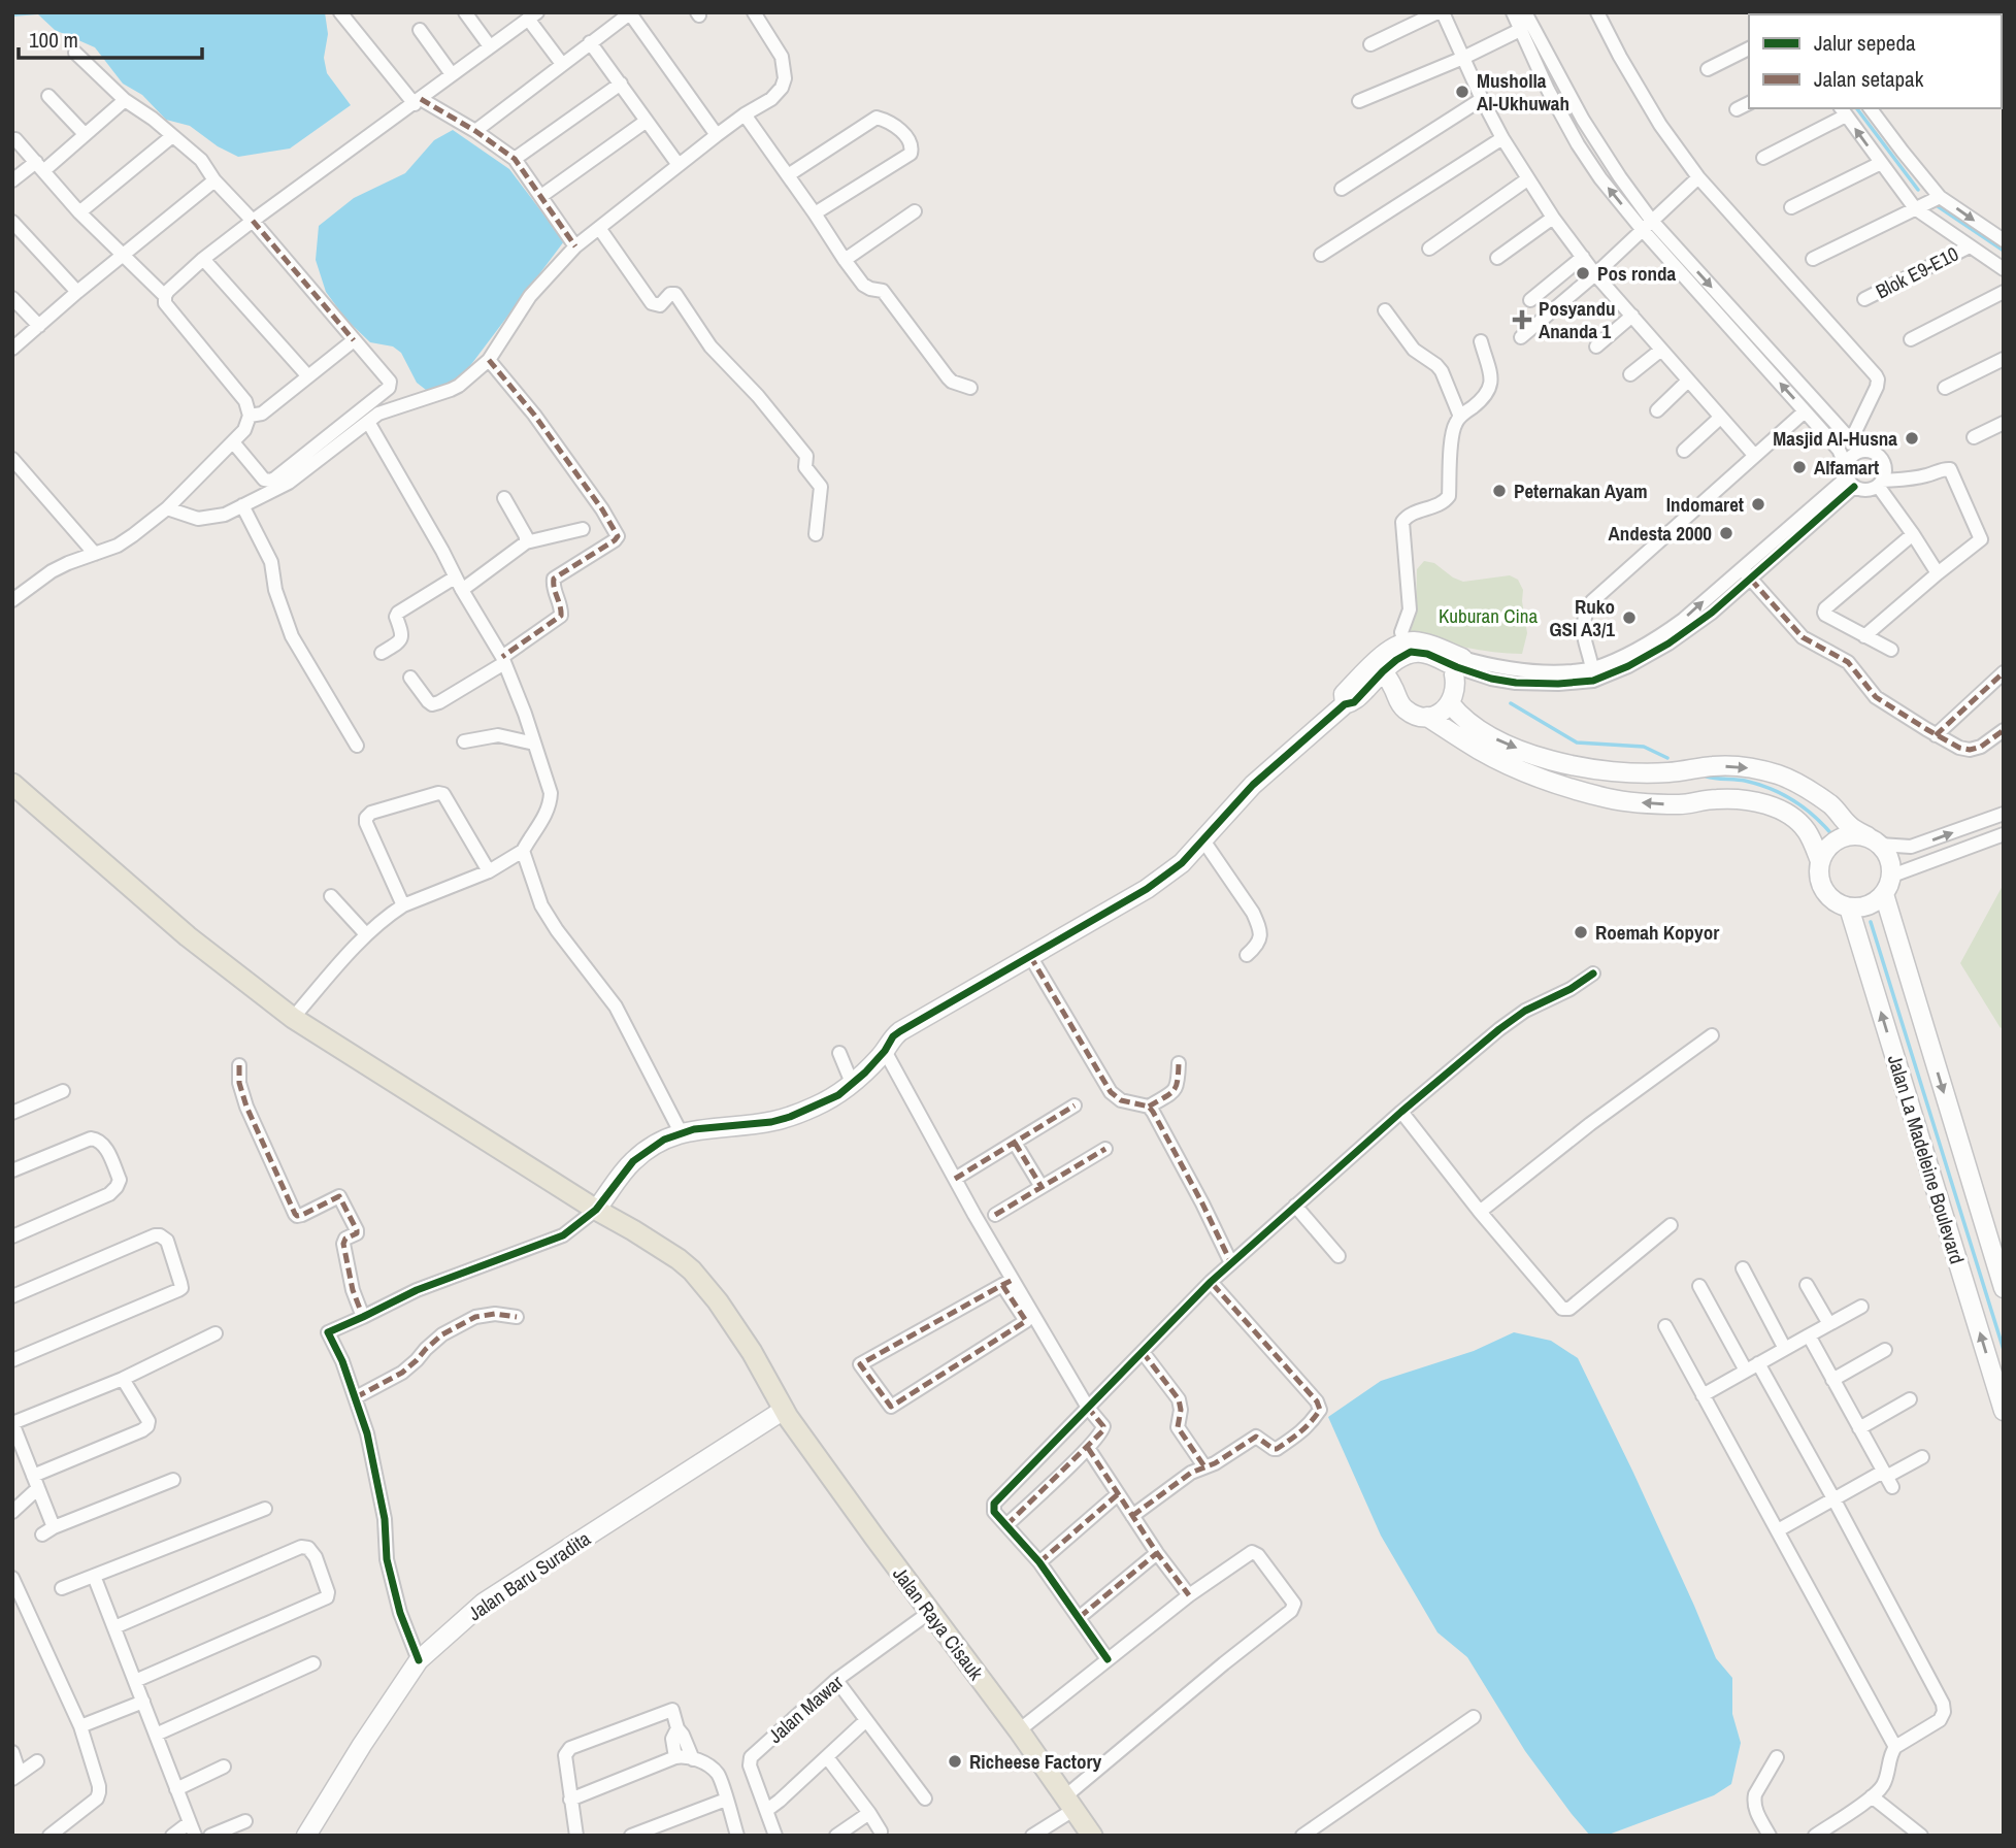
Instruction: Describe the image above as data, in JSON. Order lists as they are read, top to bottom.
{
  "streets": {
    "main road": ["Jalan Raya Cisauk"],
    "street": [
      "Blok E9-E10",
      "Jalan La Madeleine Boulevard",
      "Jalan Baru Suradita",
      "Jalan Mawar"
    ]
  },
  "crossings": [
    ["Jalan Baru Suradita", "Jalan Raya Cisauk"],
    ["Jalan Raya Cisauk", "Jalan Mawar"]
  ],
  "parks": ["Kuburan Cina"],
  "places": {
    "other": [
      "Musholla Al-Ukhuwah",
      "Pos ronda",
      "Masjid Al-Husna",
      "Alfamart",
      "Peternakan Ayam",
      "Indomaret",
      "Andesta 2000",
      "Ruko GSI A3/1",
      "Roemah Kopyor",
      "Richeese Factory"
    ],
    "health": ["Posyandu Ananda 1"]
  },
  "legend": ["Jalur sepeda", "Jalan setapak"],
  "scale_bar": "100 m"
}
